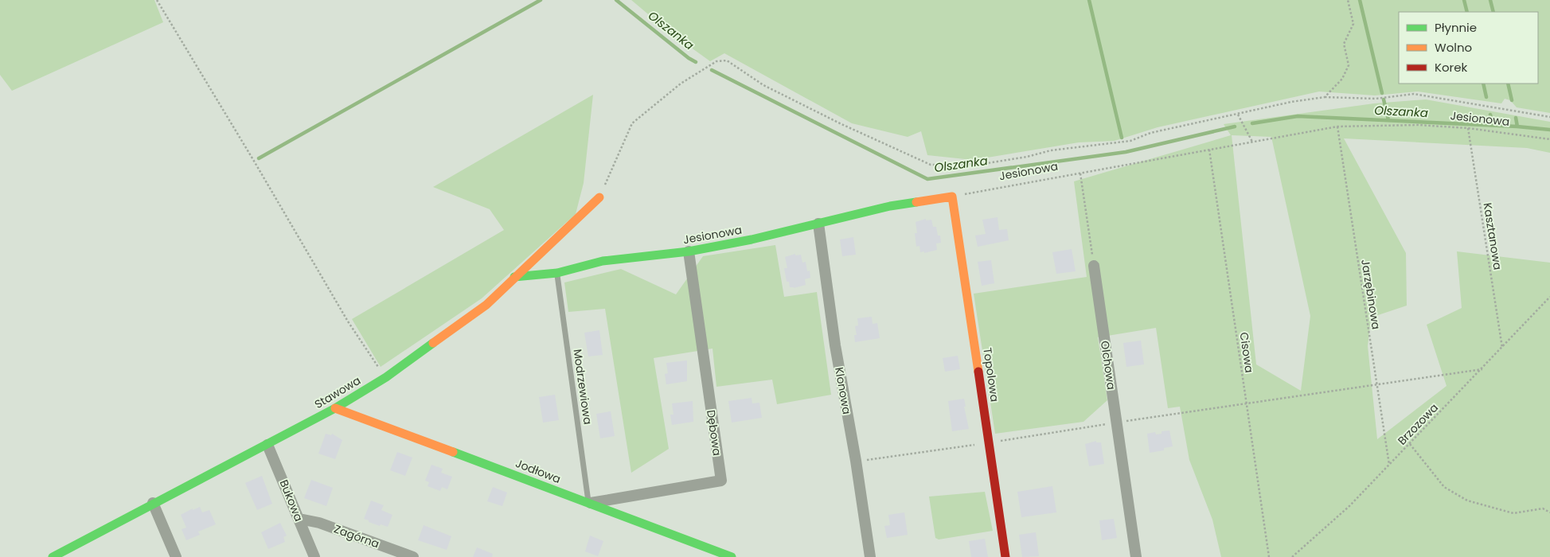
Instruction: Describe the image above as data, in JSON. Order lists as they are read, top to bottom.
{
  "streets": {
    "street": [
      "Jesionowa",
      "Olchowa",
      "Topolowa",
      "Klonowa",
      "Stawowa",
      "Dębowa",
      "Jodłowa",
      "Bukowa",
      "Zagórna"
    ],
    "lane": ["Modrzewiowa"],
    "path": [
      "Kasztanowa",
      "Jarzębinowa",
      "Cisowa",
      "Brzozowa"
    ]
  },
  "crossings": [
    ["Jesionowa", "Kasztanowa"],
    ["Jesionowa", "Jarzębinowa"],
    ["Jesionowa", "Cisowa"],
    ["Jesionowa", "Topolowa"],
    ["Jesionowa", "Modrzewiowa"],
    ["Jesionowa", "Klonowa"],
    ["Jesionowa", "Stawowa"],
    ["Jesionowa", "Dębowa"],
    ["Kasztanowa", "Brzozowa"],
    ["Jarzębinowa", "Brzozowa"],
    ["Modrzewiowa", "Dębowa"],
    ["Modrzewiowa", "Jodłowa"],
    ["Stawowa", "Jodłowa"],
    ["Stawowa", "Bukowa"],
    ["Dębowa", "Jodłowa"],
    ["Bukowa", "Zagórna"]
  ],
  "water": ["Olszanka"],
  "legend": ["Płynnie", "Wolno", "Korek"]
}
